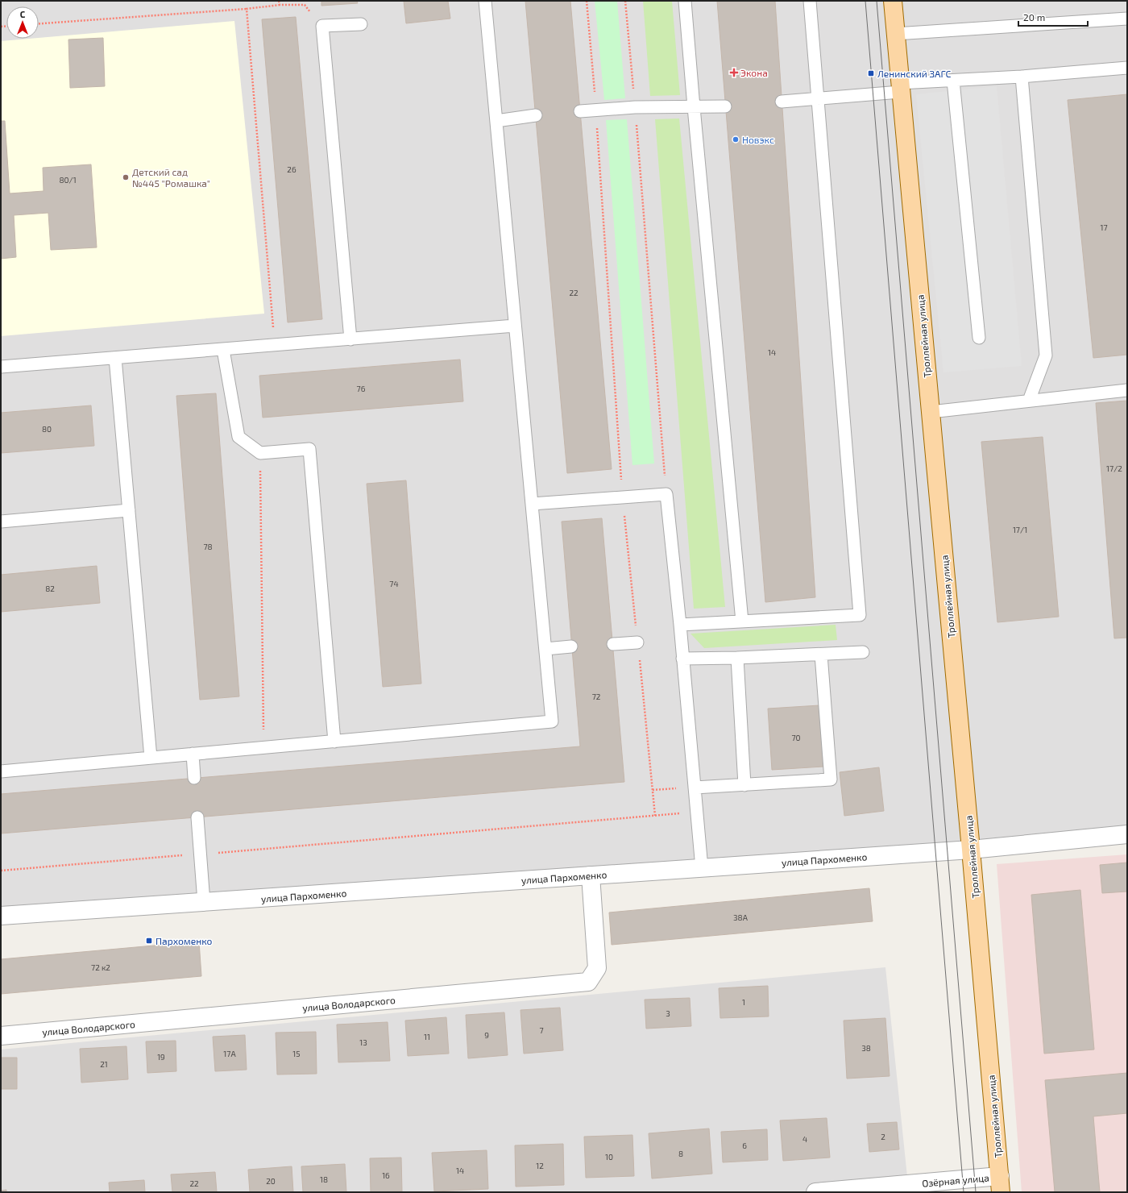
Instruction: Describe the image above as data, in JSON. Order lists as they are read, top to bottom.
{
  "streets": {
    "main road": ["Троллейная улица"],
    "street": ["улица Пархоменко", "улица Володарского", "Озёрная улица"]
  },
  "crossings": [
    ["Троллейная улица", "улица Пархоменко"],
    ["Троллейная улица", "Озёрная улица"],
    ["улица Пархоменко", "улица Володарского"]
  ],
  "places": {
    "health": ["Экона"],
    "transit": ["Ленинский ЗАГС", "Пархоменко"],
    "other": ["Новэкс", "Детский сад №445 \"Ромашка\""]
  },
  "house_numbers": [
    "26",
    "80/1",
    "17",
    "22",
    "14",
    "76",
    "80",
    "17/2",
    "17/1",
    "78",
    "74",
    "82",
    "72",
    "70",
    "38А",
    "72 к2",
    "1",
    "3",
    "7",
    "9",
    "11",
    "13",
    "38",
    "17А",
    "15",
    "19",
    "21",
    "2",
    "4",
    "6",
    "8",
    "10",
    "12",
    "14",
    "16",
    "18",
    "20",
    "22"
  ],
  "scale_bar": "20 m",
  "north": "top"
}
